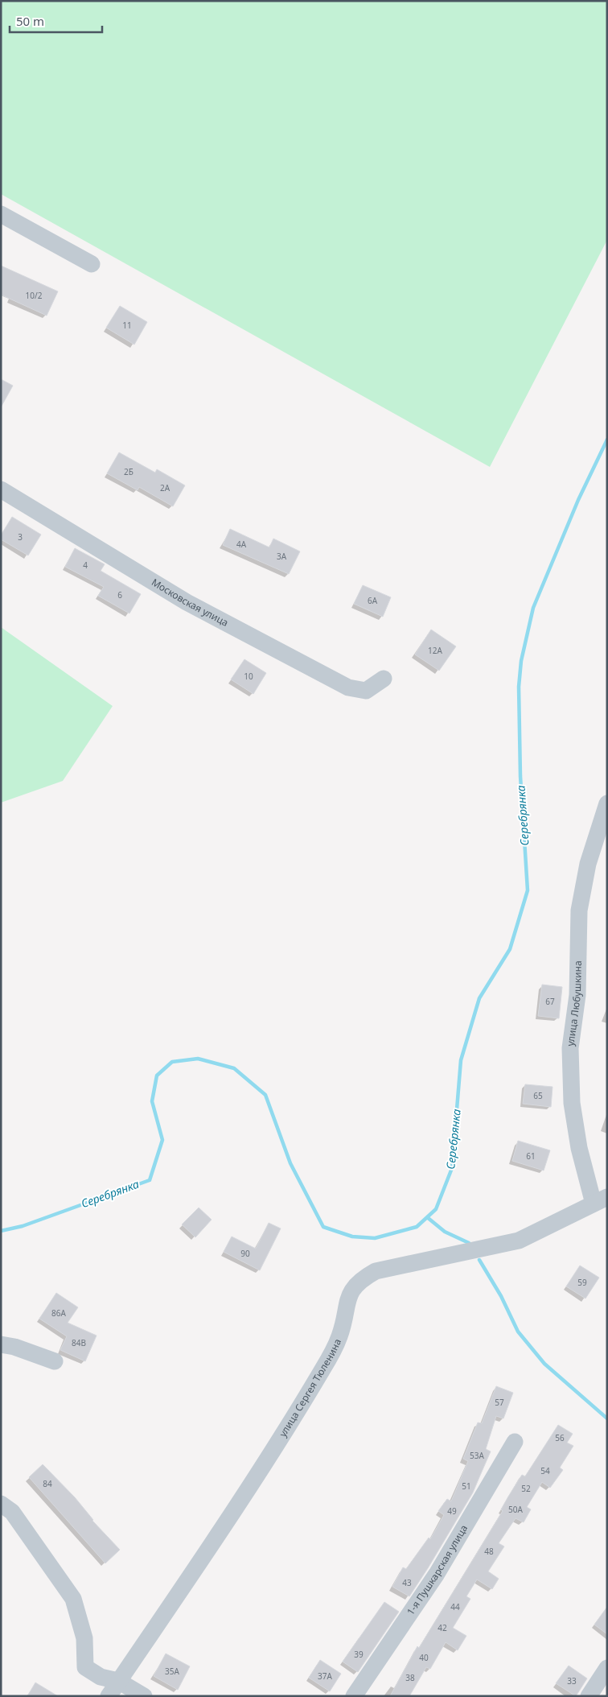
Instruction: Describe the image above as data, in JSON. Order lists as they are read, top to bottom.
{
  "streets": {
    "street": [
      "Московская улица",
      "улица Любушкина",
      "улица Сергея Тюленина",
      "1-я Пушкарская улица"
    ]
  },
  "crossings": [
    ["улица Любушкина", "улица Сергея Тюленина"]
  ],
  "water": ["Серебрянка"],
  "house_numbers": [
    "10/2",
    "11",
    "2Б",
    "2А",
    "3",
    "4А",
    "3А",
    "4",
    "6",
    "6А",
    "12А",
    "10",
    "67",
    "65",
    "61",
    "90",
    "59",
    "86А",
    "84В",
    "57",
    "56",
    "53А",
    "54",
    "84",
    "51",
    "52",
    "50А",
    "49",
    "48",
    "43",
    "44",
    "42",
    "39",
    "40",
    "35А",
    "37А",
    "38",
    "33"
  ],
  "scale_bar": "50 m"
}
